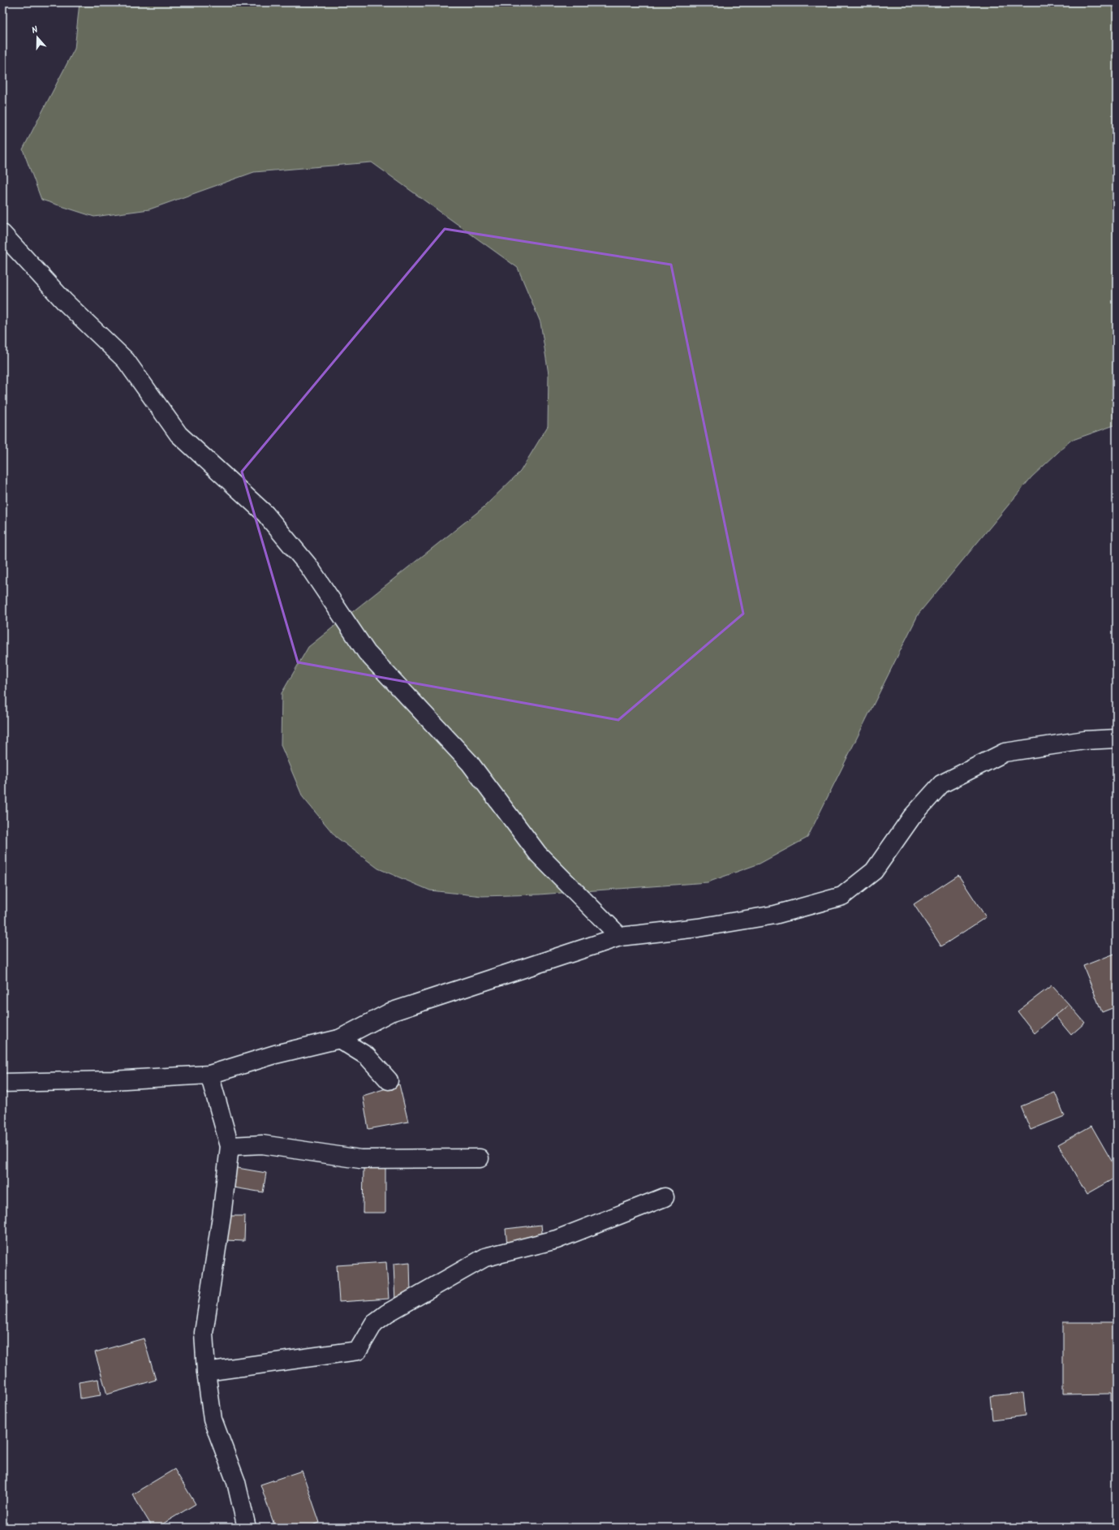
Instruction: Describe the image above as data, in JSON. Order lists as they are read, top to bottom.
{
  "north": "top"
}
